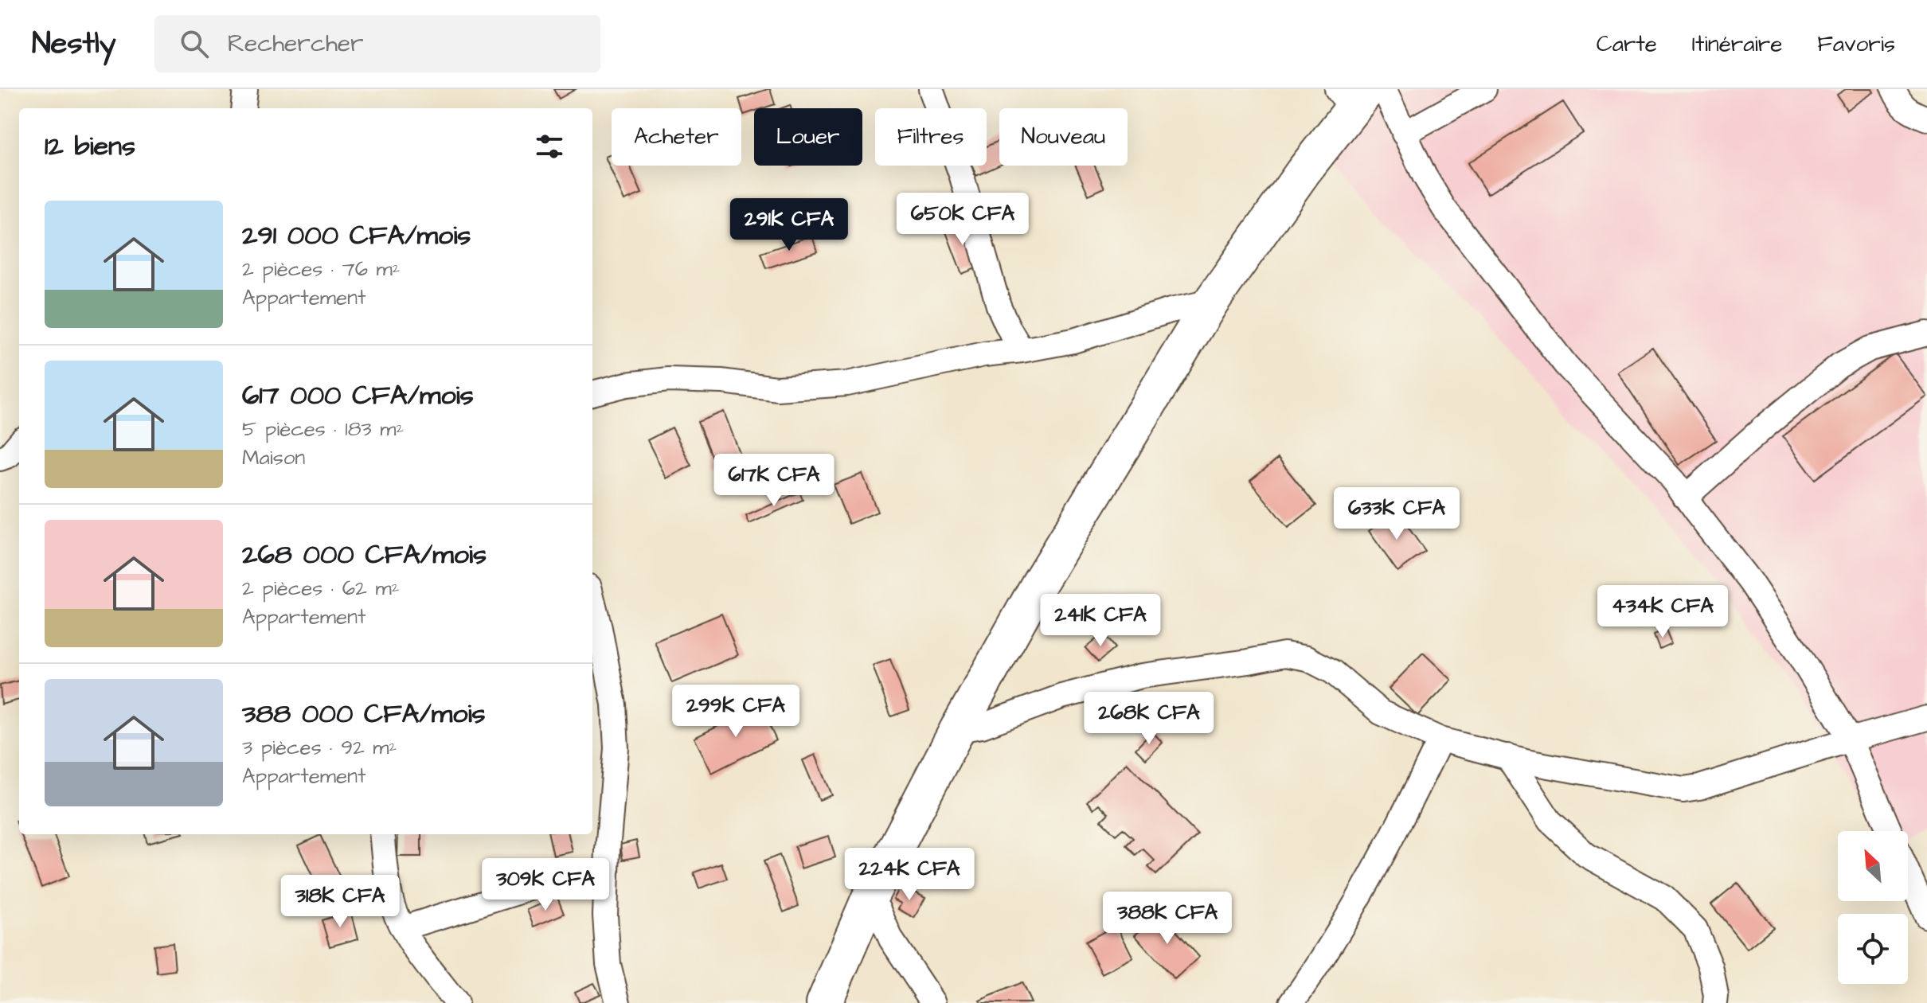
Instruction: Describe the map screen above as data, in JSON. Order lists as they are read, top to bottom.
{
  "north": "top left",
  "page": {
    "header": "Nestly",
    "search": "Rechercher",
    "nav": ["Carte", "Itinéraire", "Favoris"],
    "chip": [
      "Acheter",
      "Louer",
      "Filtres",
      "Nouveau"
    ],
    "heading": "12 biens",
    "list": [
      {
        "name": "291 000 CFA/mois",
        "note": "2 pièces · 76 m² · Appartement"
      },
      {
        "name": "617 000 CFA/mois",
        "note": "5 pièces · 183 m² · Maison"
      },
      {
        "name": "268 000 CFA/mois",
        "note": "2 pièces · 62 m² · Appartement"
      },
      {
        "name": "388 000 CFA/mois",
        "note": "3 pièces · 92 m² · Appartement"
      }
    ],
    "price": [
      "650K CFA",
      "291K CFA",
      "617K CFA",
      "633K CFA",
      "434K CFA",
      "241K CFA",
      "299K CFA",
      "268K CFA",
      "224K CFA",
      "309K CFA",
      "318K CFA",
      "388K CFA"
    ]
  }
}
